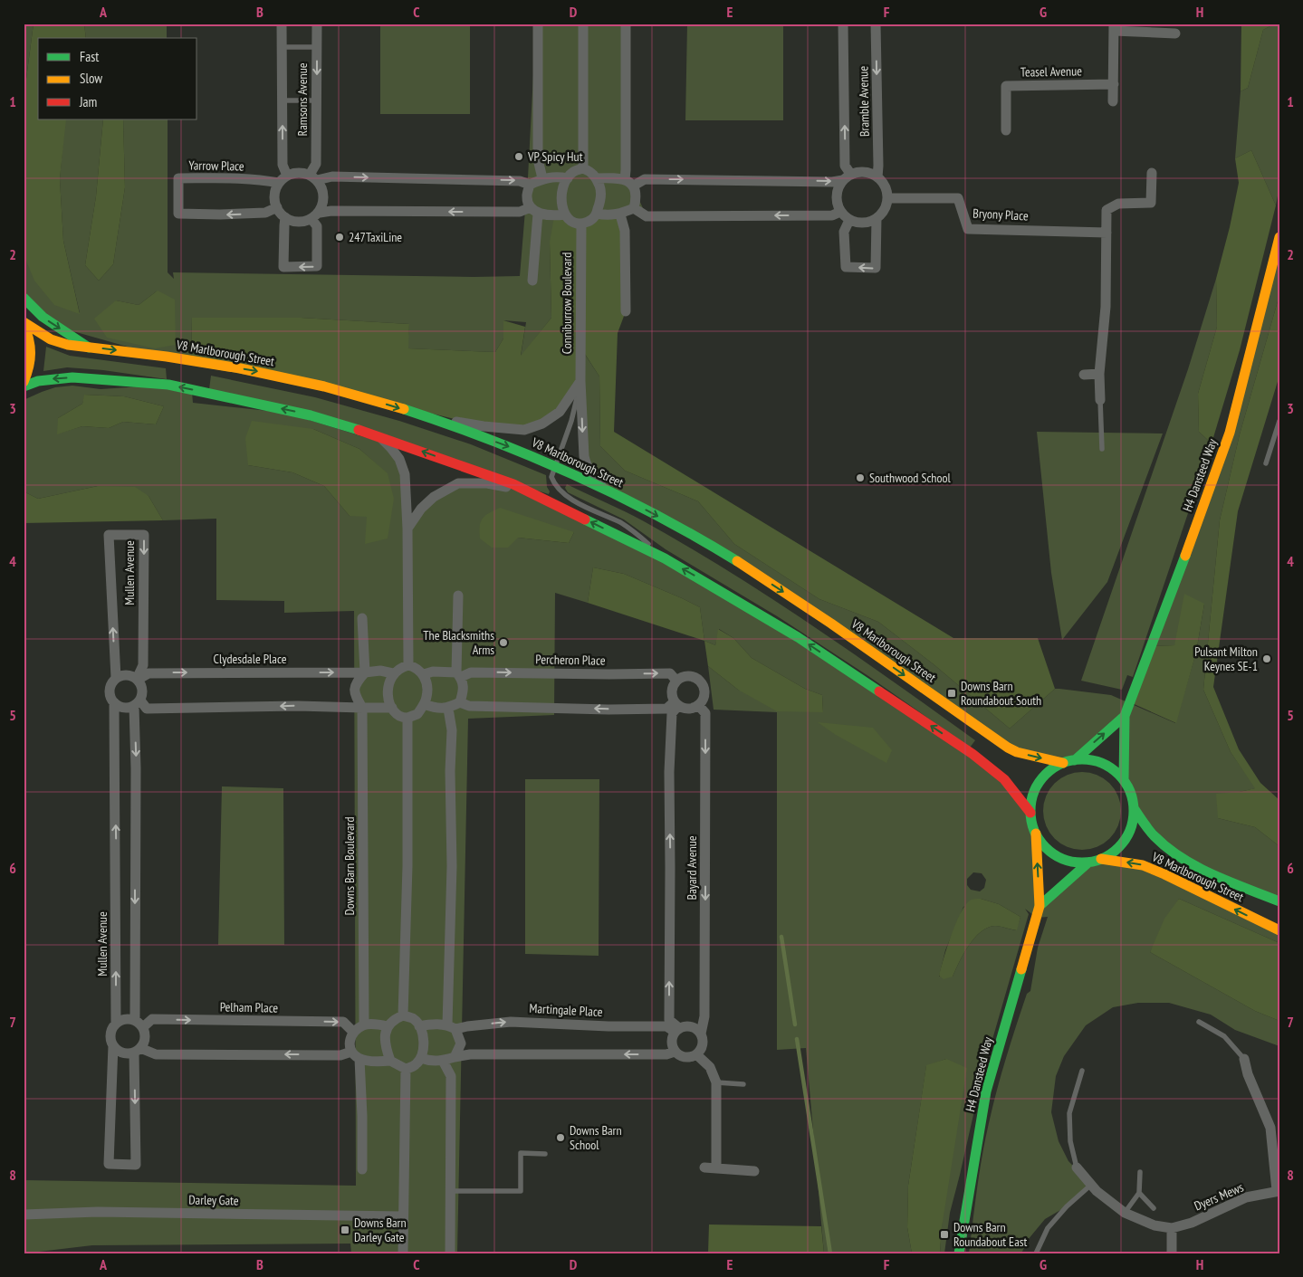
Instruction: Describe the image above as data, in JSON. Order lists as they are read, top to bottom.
{
  "streets": {
    "main road": ["V8 Marlborough Street", "H4 Dansteed Way"],
    "street": [
      "Teasel Avenue",
      "Ramsons Avenue",
      "Bramble Avenue",
      "Yarrow Place",
      "Bryony Place",
      "Conniburrow Boulevard",
      "Mullen Avenue",
      "Clydesdale Place",
      "Percheron Place",
      "Downs Barn Boulevard",
      "Bayard Avenue",
      "Pelham Place",
      "Martingale Place",
      "Dyers Mews",
      "Darley Gate"
    ]
  },
  "crossings": [
    ["Ramsons Avenue", "Yarrow Place"],
    ["Bramble Avenue", "Bryony Place"],
    ["Conniburrow Boulevard", "V8 Marlborough Street"],
    ["V8 Marlborough Street", "H4 Dansteed Way"],
    ["Mullen Avenue", "Clydesdale Place"],
    ["Mullen Avenue", "Pelham Place"],
    ["Clydesdale Place", "Percheron Place"],
    ["Clydesdale Place", "Downs Barn Boulevard"],
    ["Percheron Place", "Bayard Avenue"],
    ["Bayard Avenue", "Martingale Place"]
  ],
  "places": {
    "other": [
      "VP Spicy Hut",
      "247TaxiLine",
      "Southwood School",
      "The Blacksmiths Arms",
      "Pulsant Milton Keynes SE-1",
      "Downs Barn School"
    ],
    "transit": ["Downs Barn Roundabout South", "Downs Barn Darley Gate", "Downs Barn Roundabout East"]
  },
  "legend": ["Fast", "Slow", "Jam"],
  "grid": {
    "columns": [
      "A",
      "B",
      "C",
      "D",
      "E",
      "F",
      "G",
      "H"
    ],
    "rows": [
      "1",
      "2",
      "3",
      "4",
      "5",
      "6",
      "7",
      "8"
    ]
  }
}
